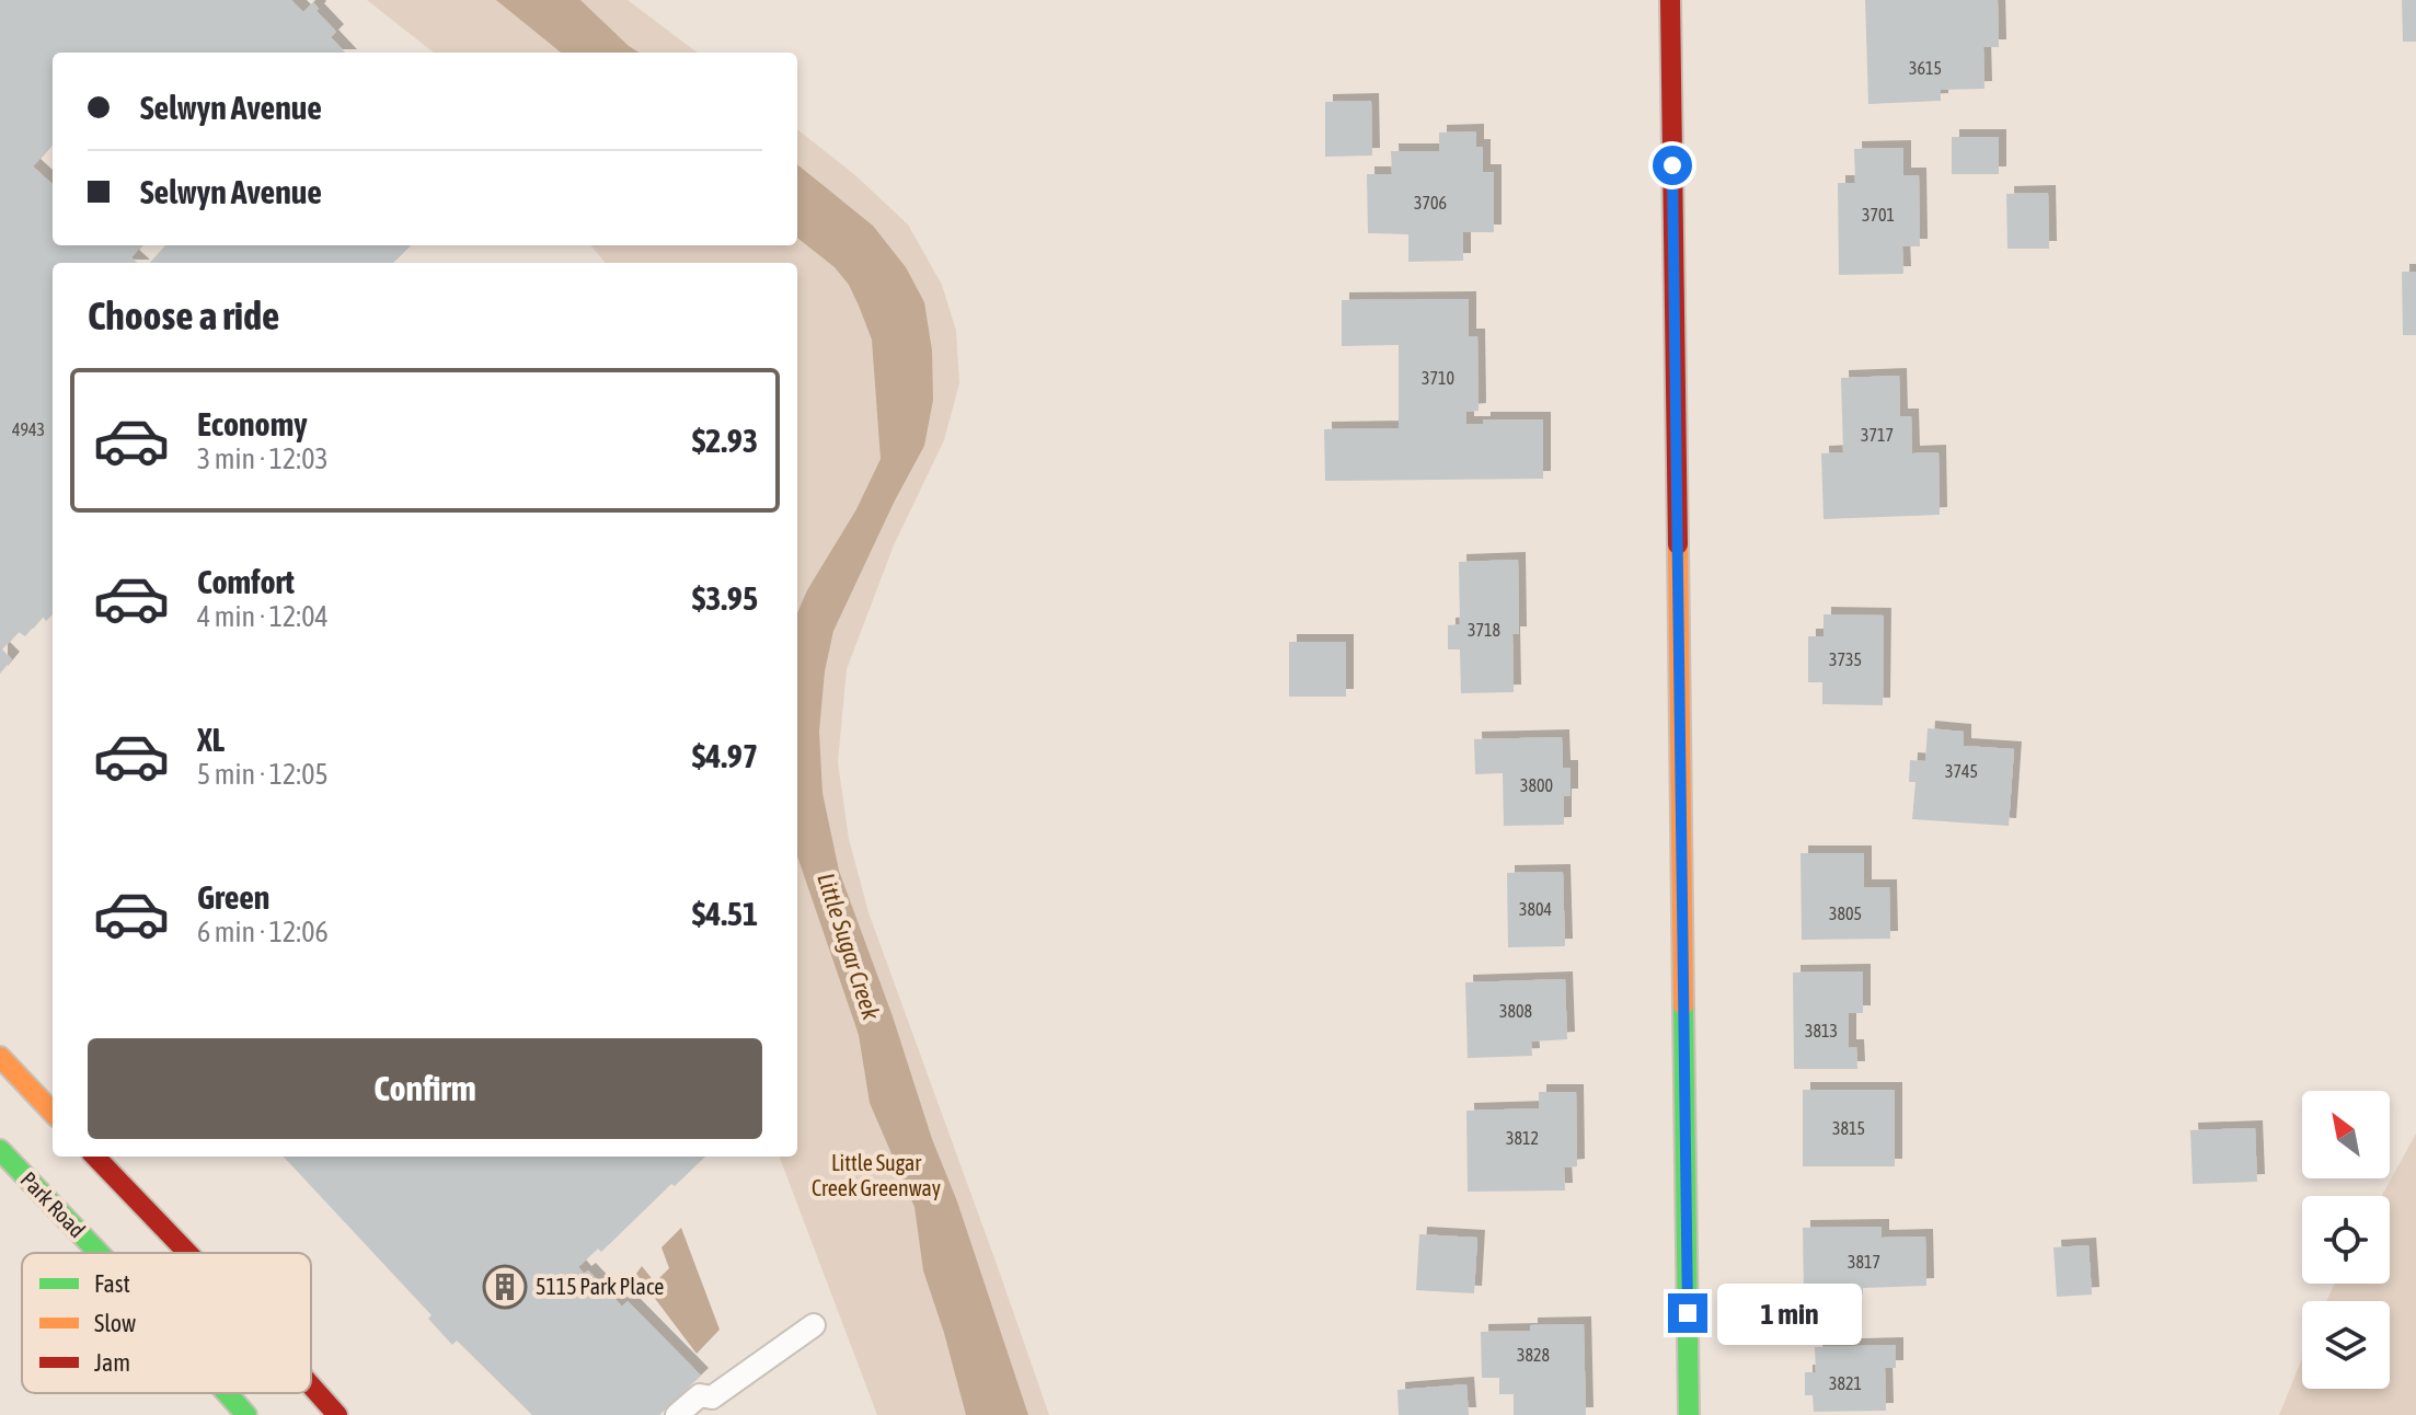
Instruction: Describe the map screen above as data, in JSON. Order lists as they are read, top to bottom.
{
  "streets": {
    "street": ["Park Road"]
  },
  "water": ["Little Sugar Creek"],
  "parks": ["Little Sugar Creek Greenway"],
  "places": {
    "building": ["5115 Park Place"]
  },
  "house_numbers": [
    "3615",
    "3706",
    "3701",
    "3710",
    "4943",
    "3717",
    "3718",
    "3735",
    "3745",
    "3800",
    "3804",
    "3805",
    "3808",
    "3813",
    "3815",
    "3812",
    "3817",
    "3828",
    "3821"
  ],
  "legend": ["Fast", "Slow", "Jam"],
  "north": "top left",
  "page": {
    "banner": ["Selwyn Avenue", "Selwyn Avenue"],
    "heading": "Choose a ride",
    "list": [
      {
        "name": "Economy",
        "note": "3 min · 12:03",
        "value": "$2.93"
      },
      {
        "name": "Comfort",
        "note": "4 min · 12:04",
        "value": "$3.95"
      },
      {
        "name": "XL",
        "note": "5 min · 12:05",
        "value": "$4.97"
      },
      {
        "name": "Green",
        "note": "6 min · 12:06",
        "value": "$4.51"
      }
    ],
    "buttons": "Confirm",
    "bubble": "1 min"
  }
}
